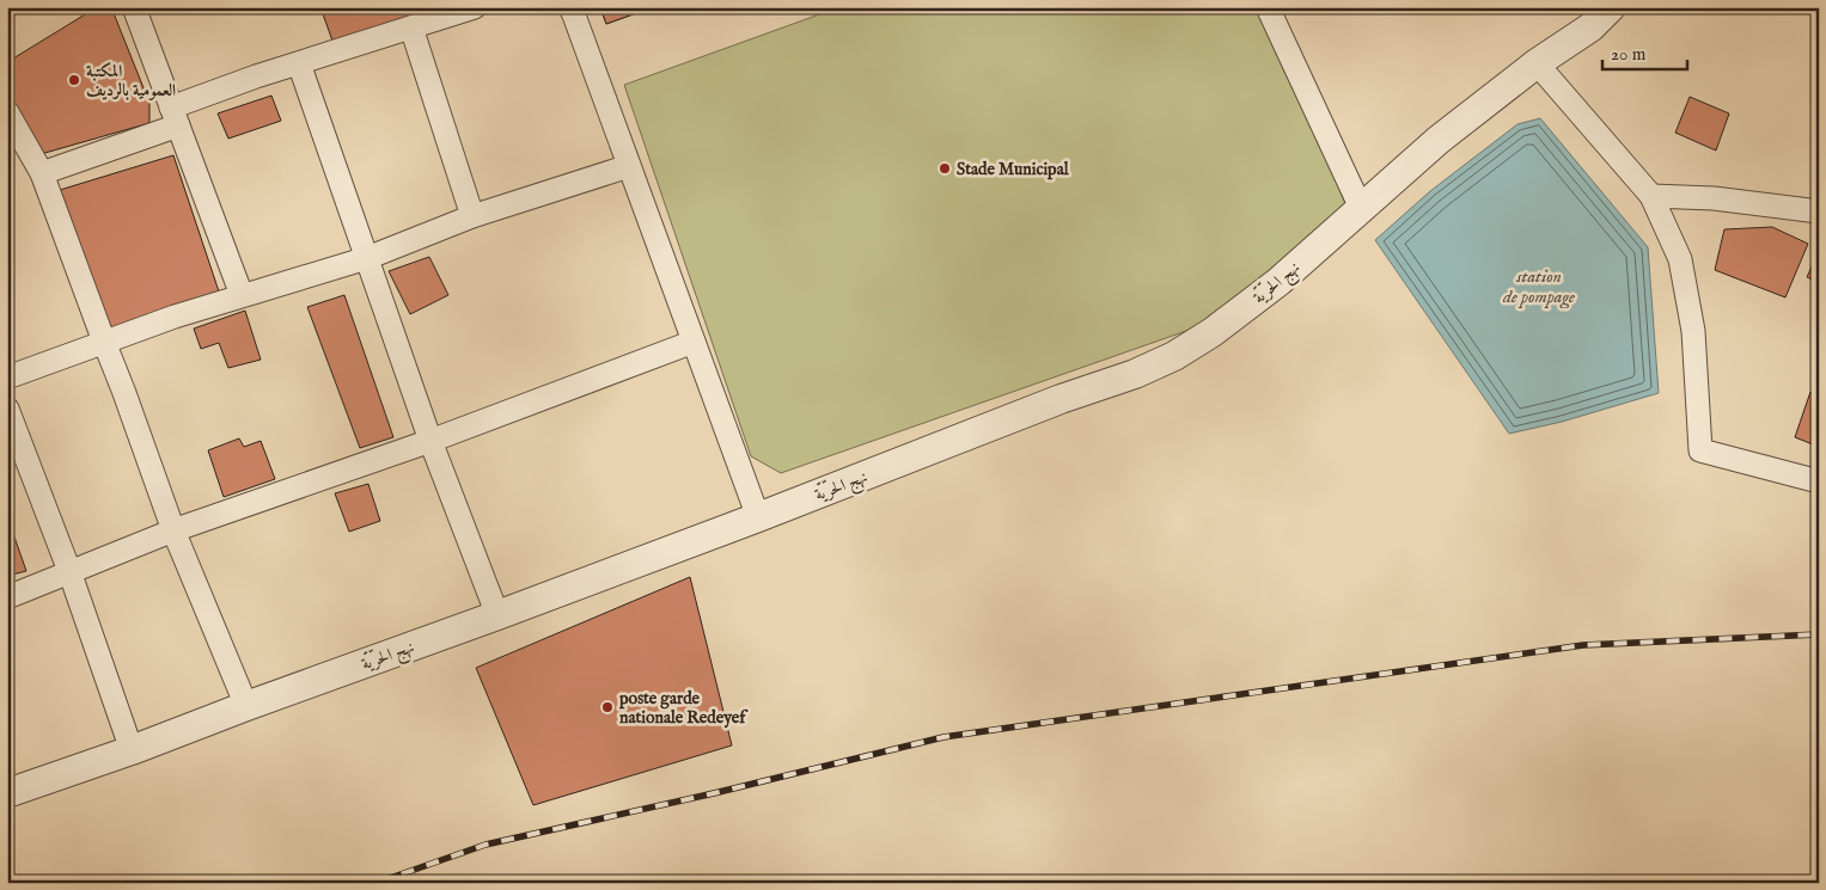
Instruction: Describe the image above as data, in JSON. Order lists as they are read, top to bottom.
{
  "streets": {
    "street": ["نهج الحرّيّة"]
  },
  "water": ["station de pompage"],
  "places": ["المكتبة العمومية بالرديف", "Stade Municipal", "poste garde nationale Redeyef"],
  "scale_bar": "20 m"
}
